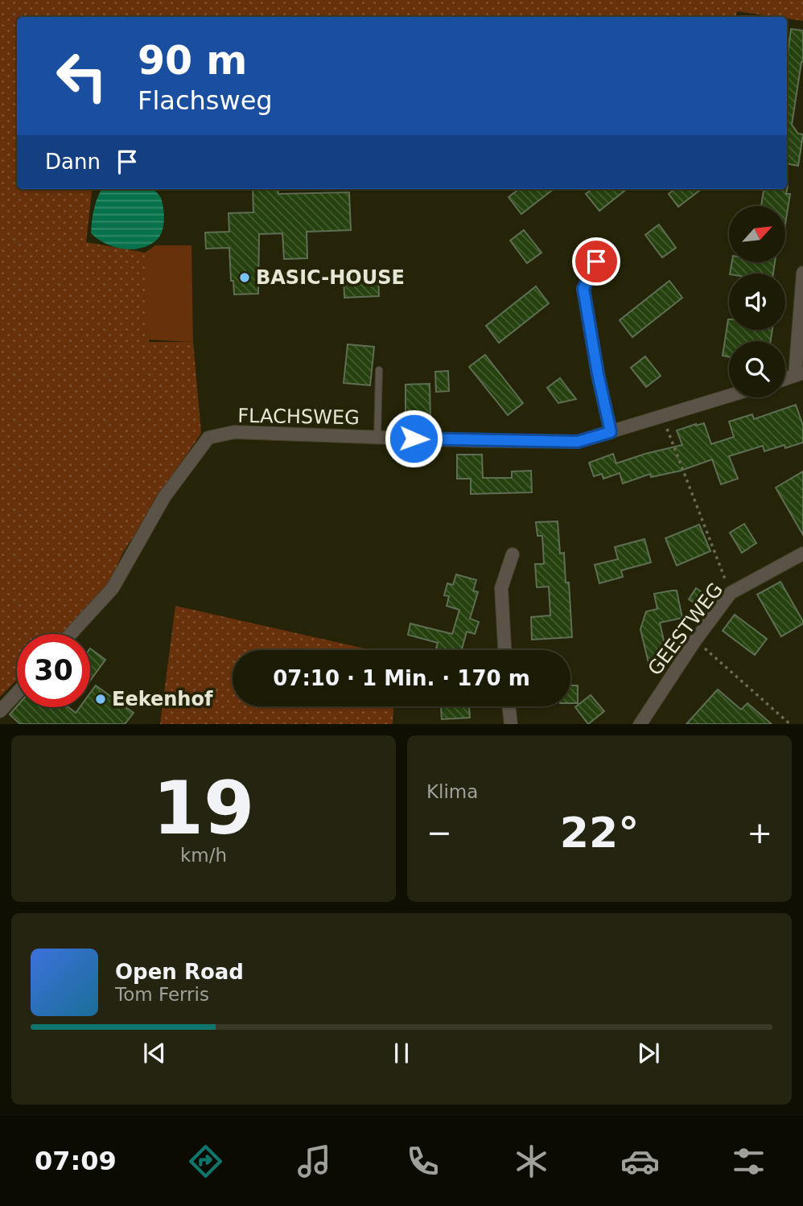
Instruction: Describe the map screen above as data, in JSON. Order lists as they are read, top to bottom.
{
  "streets": {
    "street": ["FLACHSWEG", "GEESTWEG"]
  },
  "places": ["BASIC-HOUSE", "Eekenhof"],
  "north": "top right",
  "page": {
    "turn": ["90 m", "Flachsweg"],
    "then": "Dann",
    "limit": "30",
    "trip": "07:10 · 1 Min. · 170 m",
    "tile": [
      ["19", "km/h"],
      "Klima"
    ],
    "heat": ["−", "22°", "+"],
    "song": ["Open Road", "Tom Ferris"],
    "tabs": "07:09"
  }
}
